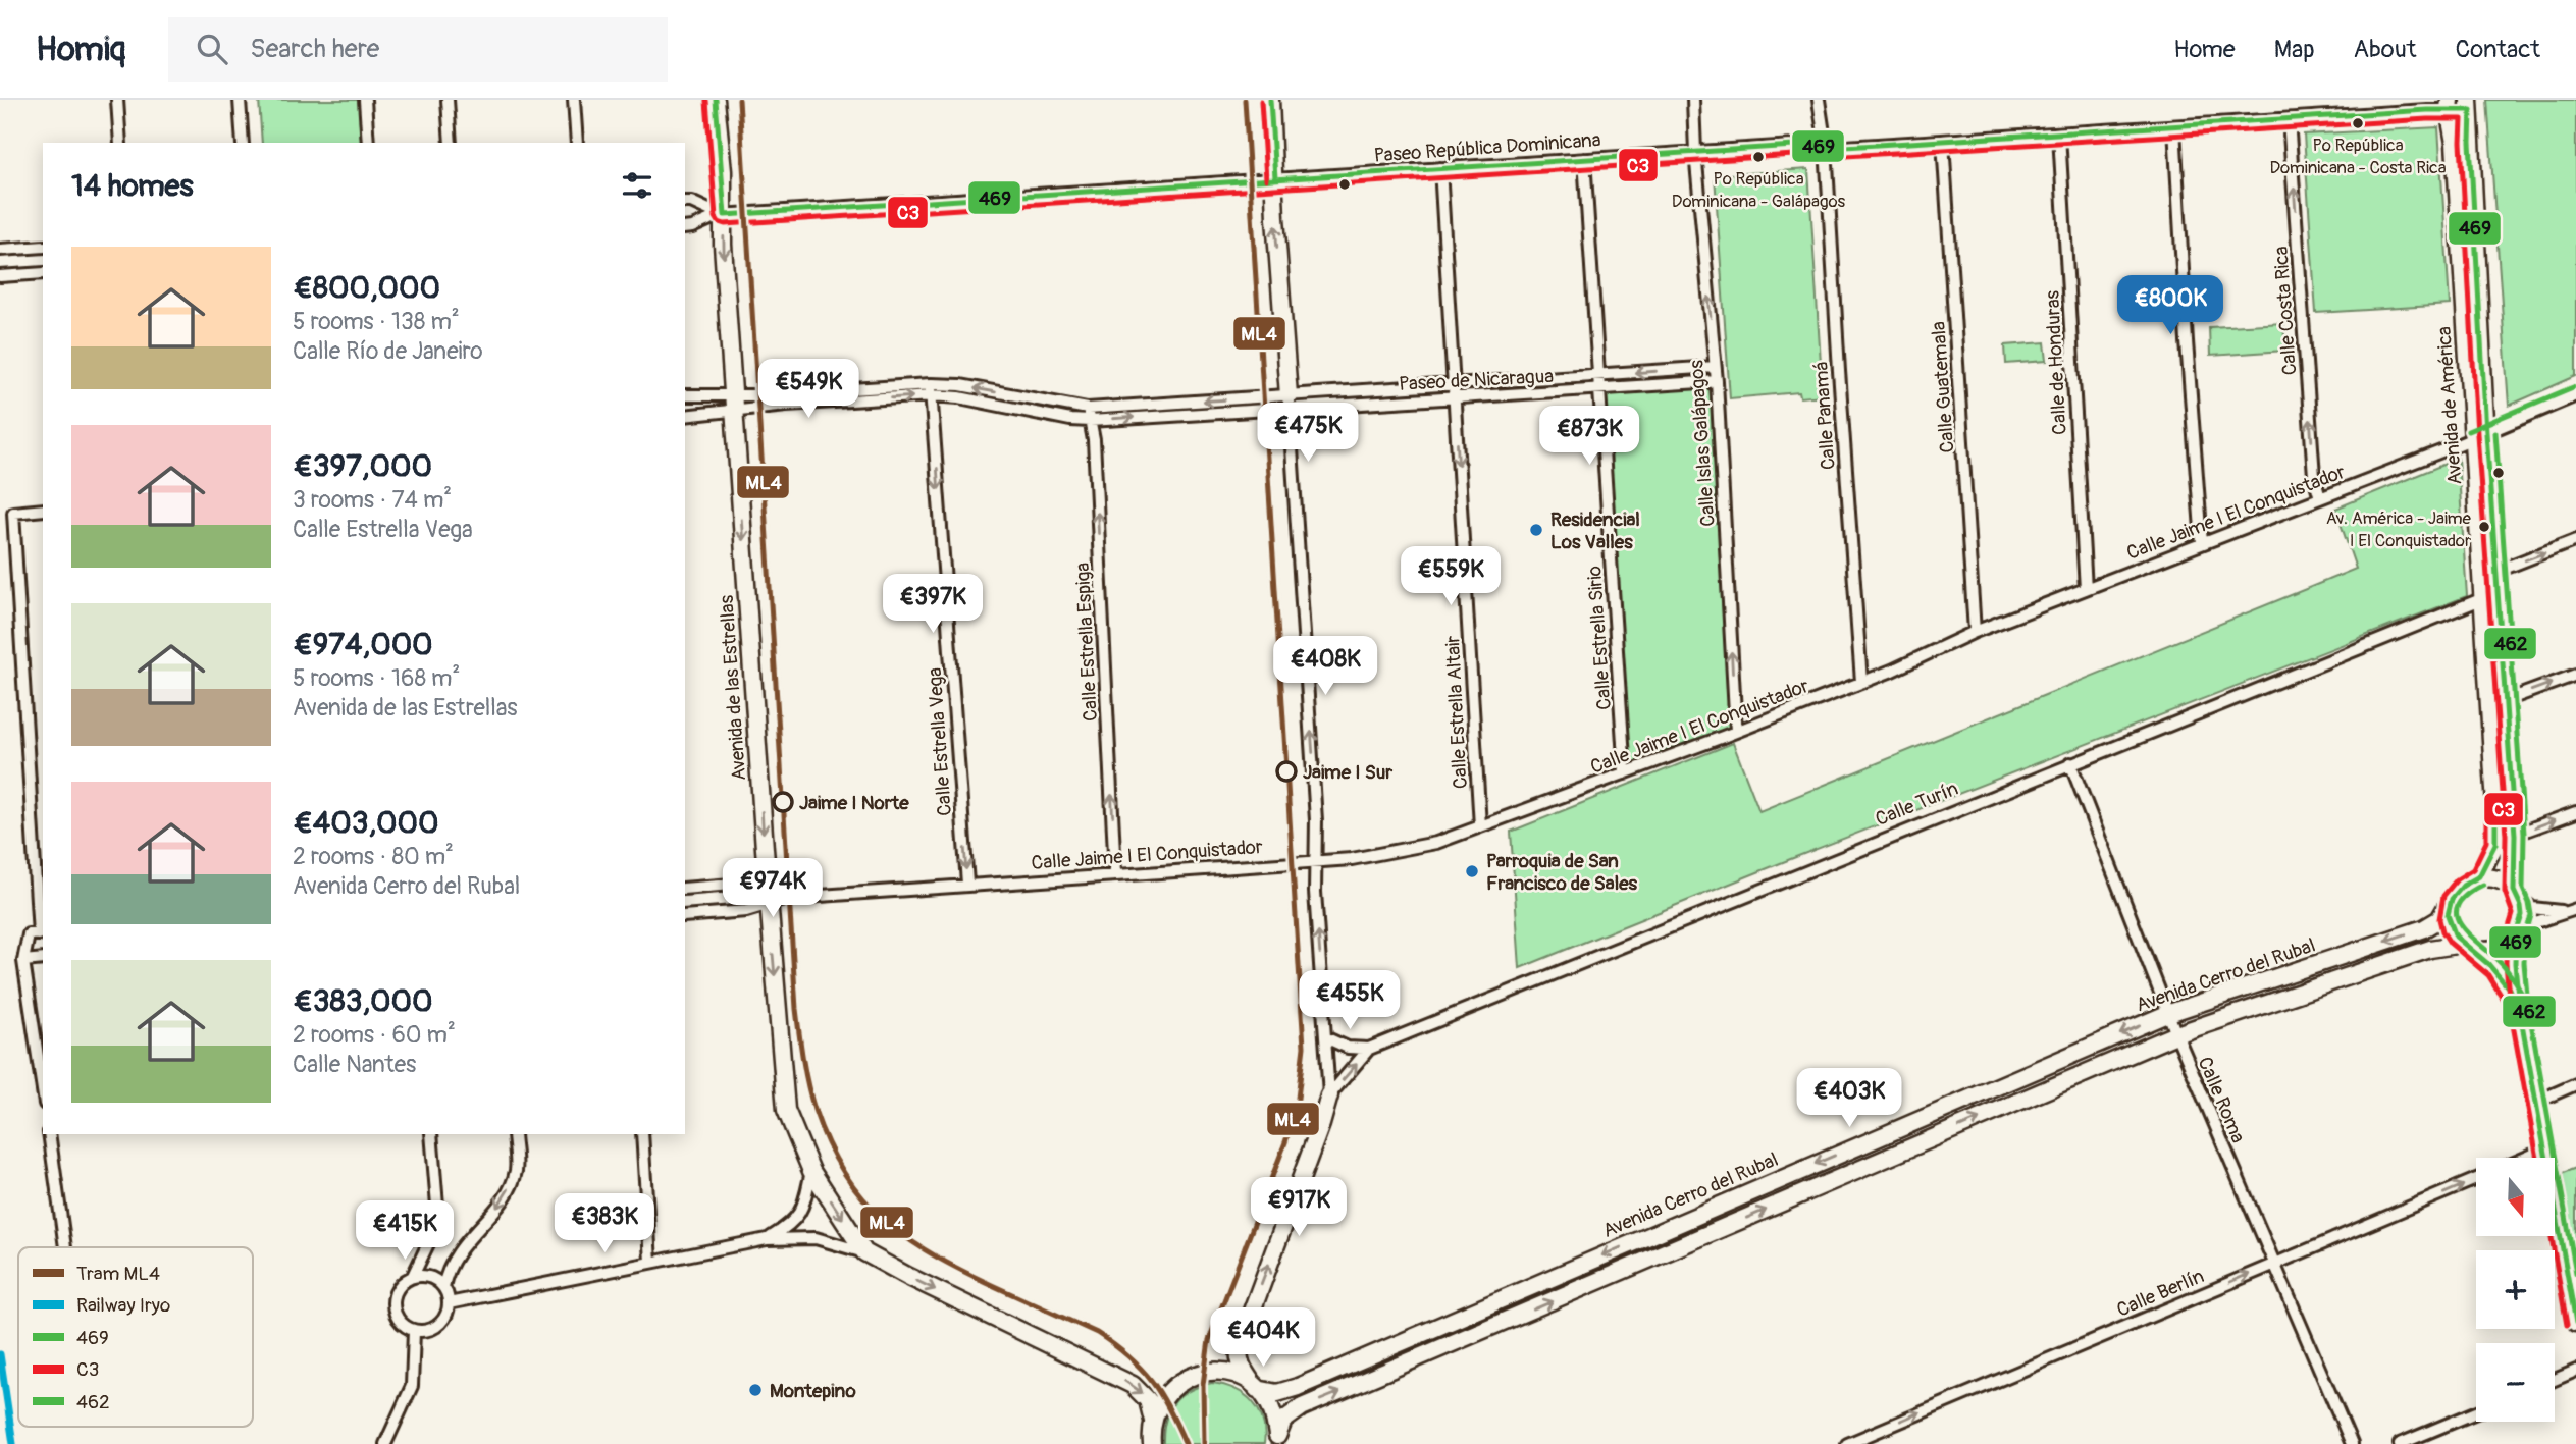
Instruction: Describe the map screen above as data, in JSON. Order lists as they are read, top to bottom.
{
  "streets": {
    "street": [
      "Paseo República Dominicana",
      "Calle Costa Rica",
      "Calle de Honduras",
      "Paseo de Nicaragua",
      "Calle Guatemala",
      "Avenida de América",
      "Calle Panamá",
      "Calle Islas Galápagos",
      "Calle Jaime I El Conquistador",
      "Calle Estrella Sirio",
      "Calle Estrella Espiga",
      "Avenida de las Estrellas",
      "Calle Estrella Altair",
      "Calle Estrella Vega",
      "Calle Turín",
      "Avenida Cerro del Rubal",
      "Calle Roma",
      "Calle Berlín"
    ]
  },
  "crossings": [
    ["Paseo República Dominicana", "Calle Costa Rica"],
    ["Paseo República Dominicana", "Calle de Honduras"],
    ["Paseo República Dominicana", "Calle Guatemala"],
    ["Paseo República Dominicana", "Avenida de América"],
    ["Paseo República Dominicana", "Calle Panamá"],
    ["Paseo República Dominicana", "Calle Islas Galápagos"],
    ["Paseo República Dominicana", "Calle Estrella Sirio"],
    ["Paseo República Dominicana", "Avenida de las Estrellas"],
    ["Paseo República Dominicana", "Calle Estrella Altair"],
    ["Calle Costa Rica", "Calle Jaime I El Conquistador"],
    ["Calle de Honduras", "Calle Jaime I El Conquistador"],
    ["Paseo de Nicaragua", "Calle Islas Galápagos"],
    ["Paseo de Nicaragua", "Calle Estrella Sirio"],
    ["Paseo de Nicaragua", "Calle Estrella Espiga"],
    ["Paseo de Nicaragua", "Avenida de las Estrellas"],
    ["Paseo de Nicaragua", "Calle Estrella Altair"],
    ["Paseo de Nicaragua", "Calle Estrella Vega"],
    ["Calle Guatemala", "Calle Jaime I El Conquistador"],
    ["Avenida de América", "Calle Jaime I El Conquistador"],
    ["Avenida de América", "Calle Turín"],
    ["Avenida de América", "Avenida Cerro del Rubal"],
    ["Calle Panamá", "Calle Jaime I El Conquistador"],
    ["Calle Islas Galápagos", "Calle Jaime I El Conquistador"],
    ["Calle Jaime I El Conquistador", "Calle Estrella Sirio"],
    ["Calle Jaime I El Conquistador", "Calle Estrella Espiga"],
    ["Calle Jaime I El Conquistador", "Avenida de las Estrellas"],
    ["Calle Jaime I El Conquistador", "Calle Estrella Altair"],
    ["Calle Jaime I El Conquistador", "Calle Estrella Vega"],
    ["Calle Turín", "Avenida Cerro del Rubal"],
    ["Calle Turín", "Calle Roma"],
    ["Avenida Cerro del Rubal", "Calle Roma"],
    ["Calle Roma", "Calle Berlín"]
  ],
  "one_way": [
    "Calle Costa Rica",
    "Calle Islas Galápagos",
    "Calle Estrella Espiga",
    "Avenida de las Estrellas",
    "Calle Estrella Altair",
    "Calle Estrella Vega",
    "Calle Berlín"
  ],
  "places": [
    "Pº República Dominicana - Costa Rica",
    "Pº República Dominicana - Galápagos",
    "Av. América - Jaime I El Conquistador",
    "Residencial Los Valles",
    "Jaime I Sur",
    "Jaime I Norte",
    "Parroquia de San Francisco de Sales",
    "Montepino"
  ],
  "lines": [
    "tram line ML4",
    "transit line 469",
    "transit line C3",
    "transit line 462",
    "rail line Iryo"
  ],
  "legend": [
    "Tram ML4",
    "Railway Iryo",
    "469",
    "C3",
    "462"
  ],
  "north": "bottom",
  "page": {
    "header": "Homiq",
    "search": "Search here",
    "nav": [
      "Home",
      "Map",
      "About",
      "Contact"
    ],
    "heading": "14 homes",
    "list": [
      {
        "name": "€800,000",
        "note": "5 rooms · 138 m² · Calle Río de Janeiro"
      },
      {
        "name": "€397,000",
        "note": "3 rooms · 74 m² · Calle Estrella Vega"
      },
      {
        "name": "€974,000",
        "note": "5 rooms · 168 m² · Avenida de las Estrellas"
      },
      {
        "name": "€403,000",
        "note": "2 rooms · 80 m² · Avenida Cerro del Rubal"
      },
      {
        "name": "€383,000",
        "note": "2 rooms · 60 m² · Calle Nantes"
      }
    ],
    "price": [
      "€800K",
      "€549K",
      "€475K",
      "€873K",
      "€559K",
      "€397K",
      "€408K",
      "€974K",
      "€455K",
      "€403K",
      "€917K",
      "€383K",
      "€415K",
      "€404K"
    ],
    "map_buttons": ["+", "−"]
  }
}
